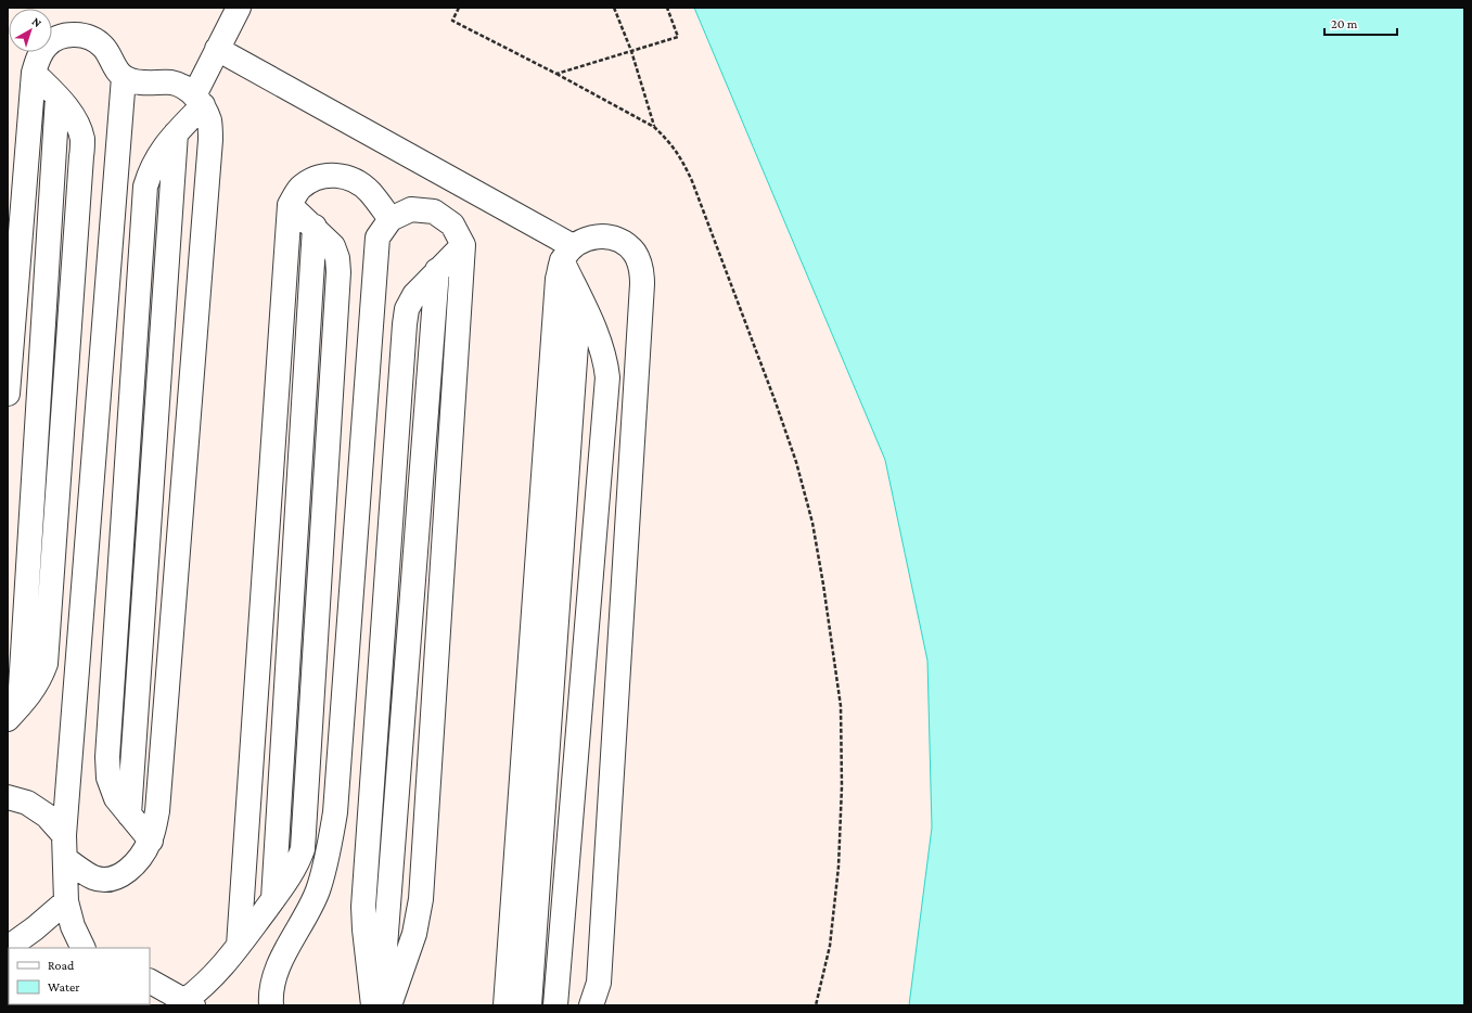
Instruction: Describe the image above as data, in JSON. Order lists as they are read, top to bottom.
{
  "legend": ["Road", "Water"],
  "scale_bar": "20 m",
  "north": "top right"
}
